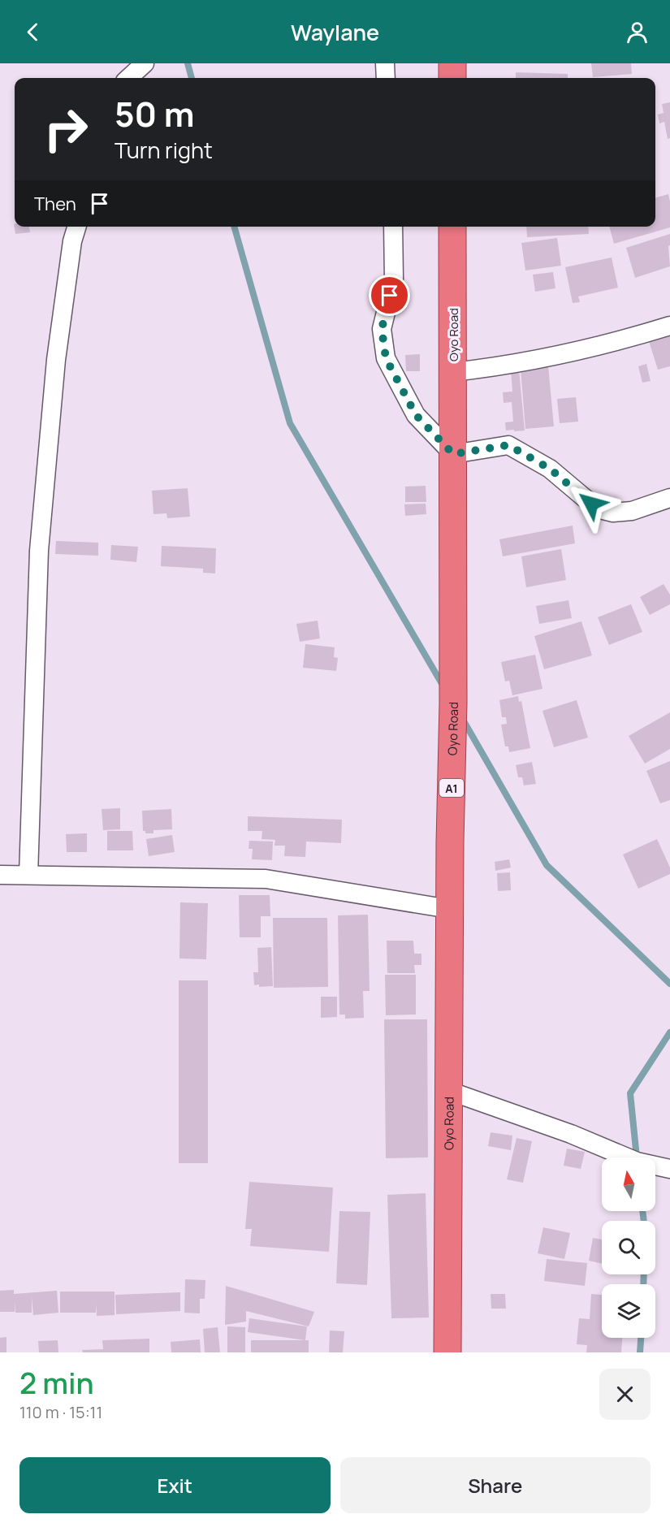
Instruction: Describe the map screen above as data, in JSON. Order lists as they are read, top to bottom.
{
  "streets": {
    "highway": ["Oyo Road", "A1"]
  },
  "north": "top",
  "page": {
    "header": "Waylane",
    "turn": ["50 m", "Turn right"],
    "then": "Then",
    "heading": ["2 min", "110 m · 15:11"],
    "buttons": ["Exit", "Share"]
  }
}
